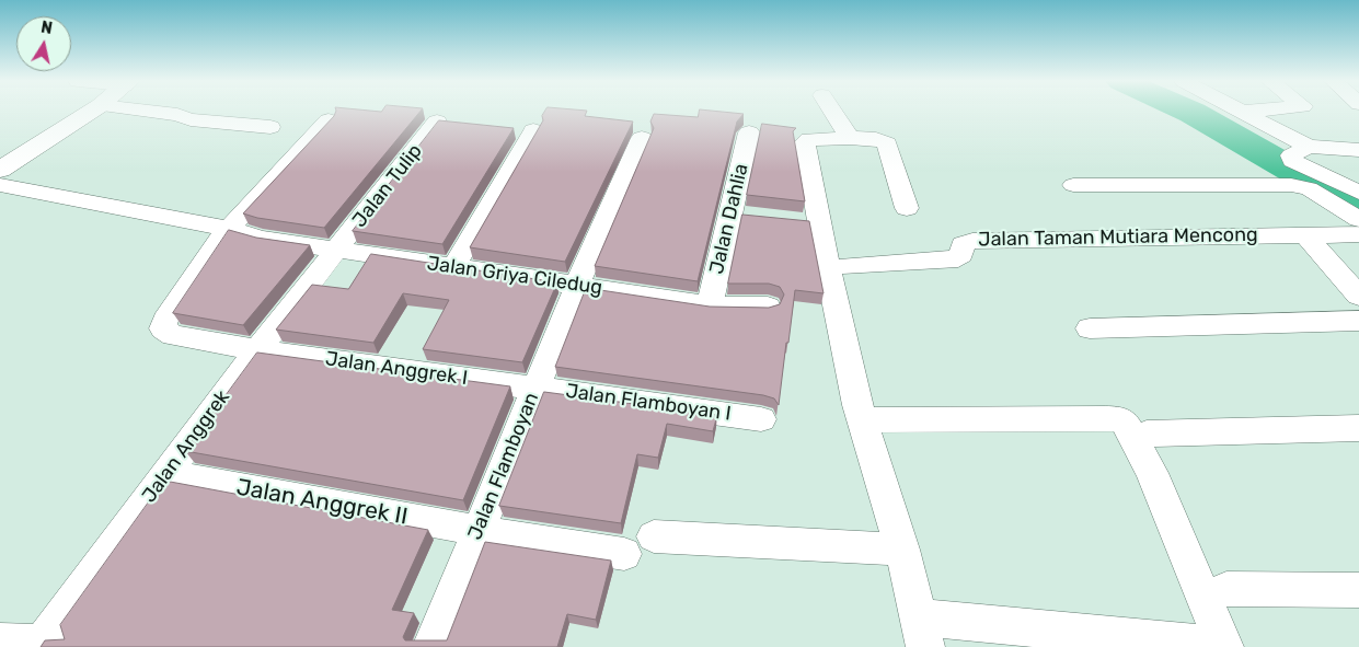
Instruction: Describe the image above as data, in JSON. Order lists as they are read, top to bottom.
{
  "streets": {
    "street": [
      "Jalan Tulip",
      "Jalan Dahlia",
      "Jalan Taman Mutiara Mencong",
      "Jalan Griya Ciledug",
      "Jalan Anggrek I",
      "Jalan Flamboyan I",
      "Jalan Anggrek",
      "Jalan Flamboyan",
      "Jalan Anggrek II"
    ]
  },
  "crossings": [
    ["Jalan Tulip", "Jalan Griya Ciledug"],
    ["Jalan Tulip", "Jalan Anggrek"],
    ["Jalan Dahlia", "Jalan Griya Ciledug"],
    ["Jalan Griya Ciledug", "Jalan Anggrek"],
    ["Jalan Griya Ciledug", "Jalan Flamboyan"],
    ["Jalan Anggrek I", "Jalan Flamboyan I"],
    ["Jalan Anggrek I", "Jalan Anggrek"],
    ["Jalan Anggrek I", "Jalan Flamboyan"],
    ["Jalan Flamboyan I", "Jalan Flamboyan"],
    ["Jalan Anggrek", "Jalan Anggrek II"],
    ["Jalan Flamboyan", "Jalan Anggrek II"]
  ],
  "north": "top"
}
